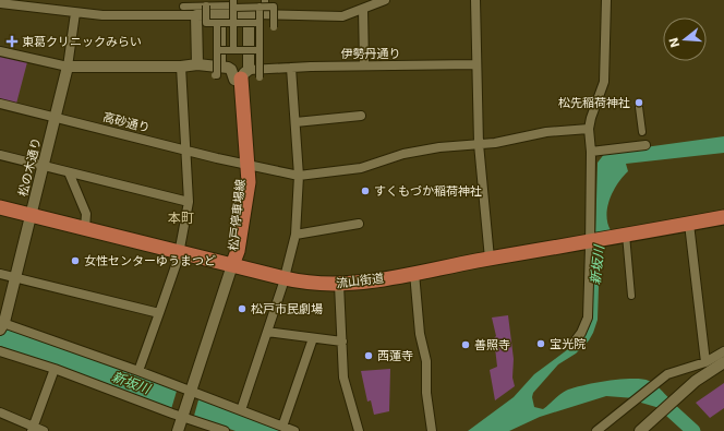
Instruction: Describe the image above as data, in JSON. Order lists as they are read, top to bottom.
{
  "streets": {
    "main road": ["松戸停車場線", "流山街道"],
    "street": ["伊勢丹通り", "高砂通り", "松の木通り"]
  },
  "crossings": [
    ["伊勢丹通り", "松戸停車場線"],
    ["高砂通り", "松の木通り"],
    ["高砂通り", "松戸停車場線"],
    ["松の木通り", "流山街道"],
    ["松戸停車場線", "流山街道"]
  ],
  "districts": ["本町"],
  "water": ["新坂川"],
  "places": {
    "health": ["東葛クリニックみらい"],
    "other": [
      "松先稲荷神社",
      "すくもづか稲荷神社",
      "女性センターゆうまつど",
      "松戸市民劇場",
      "宝光院",
      "善照寺",
      "西蓮寺"
    ]
  },
  "north": "left"
}
